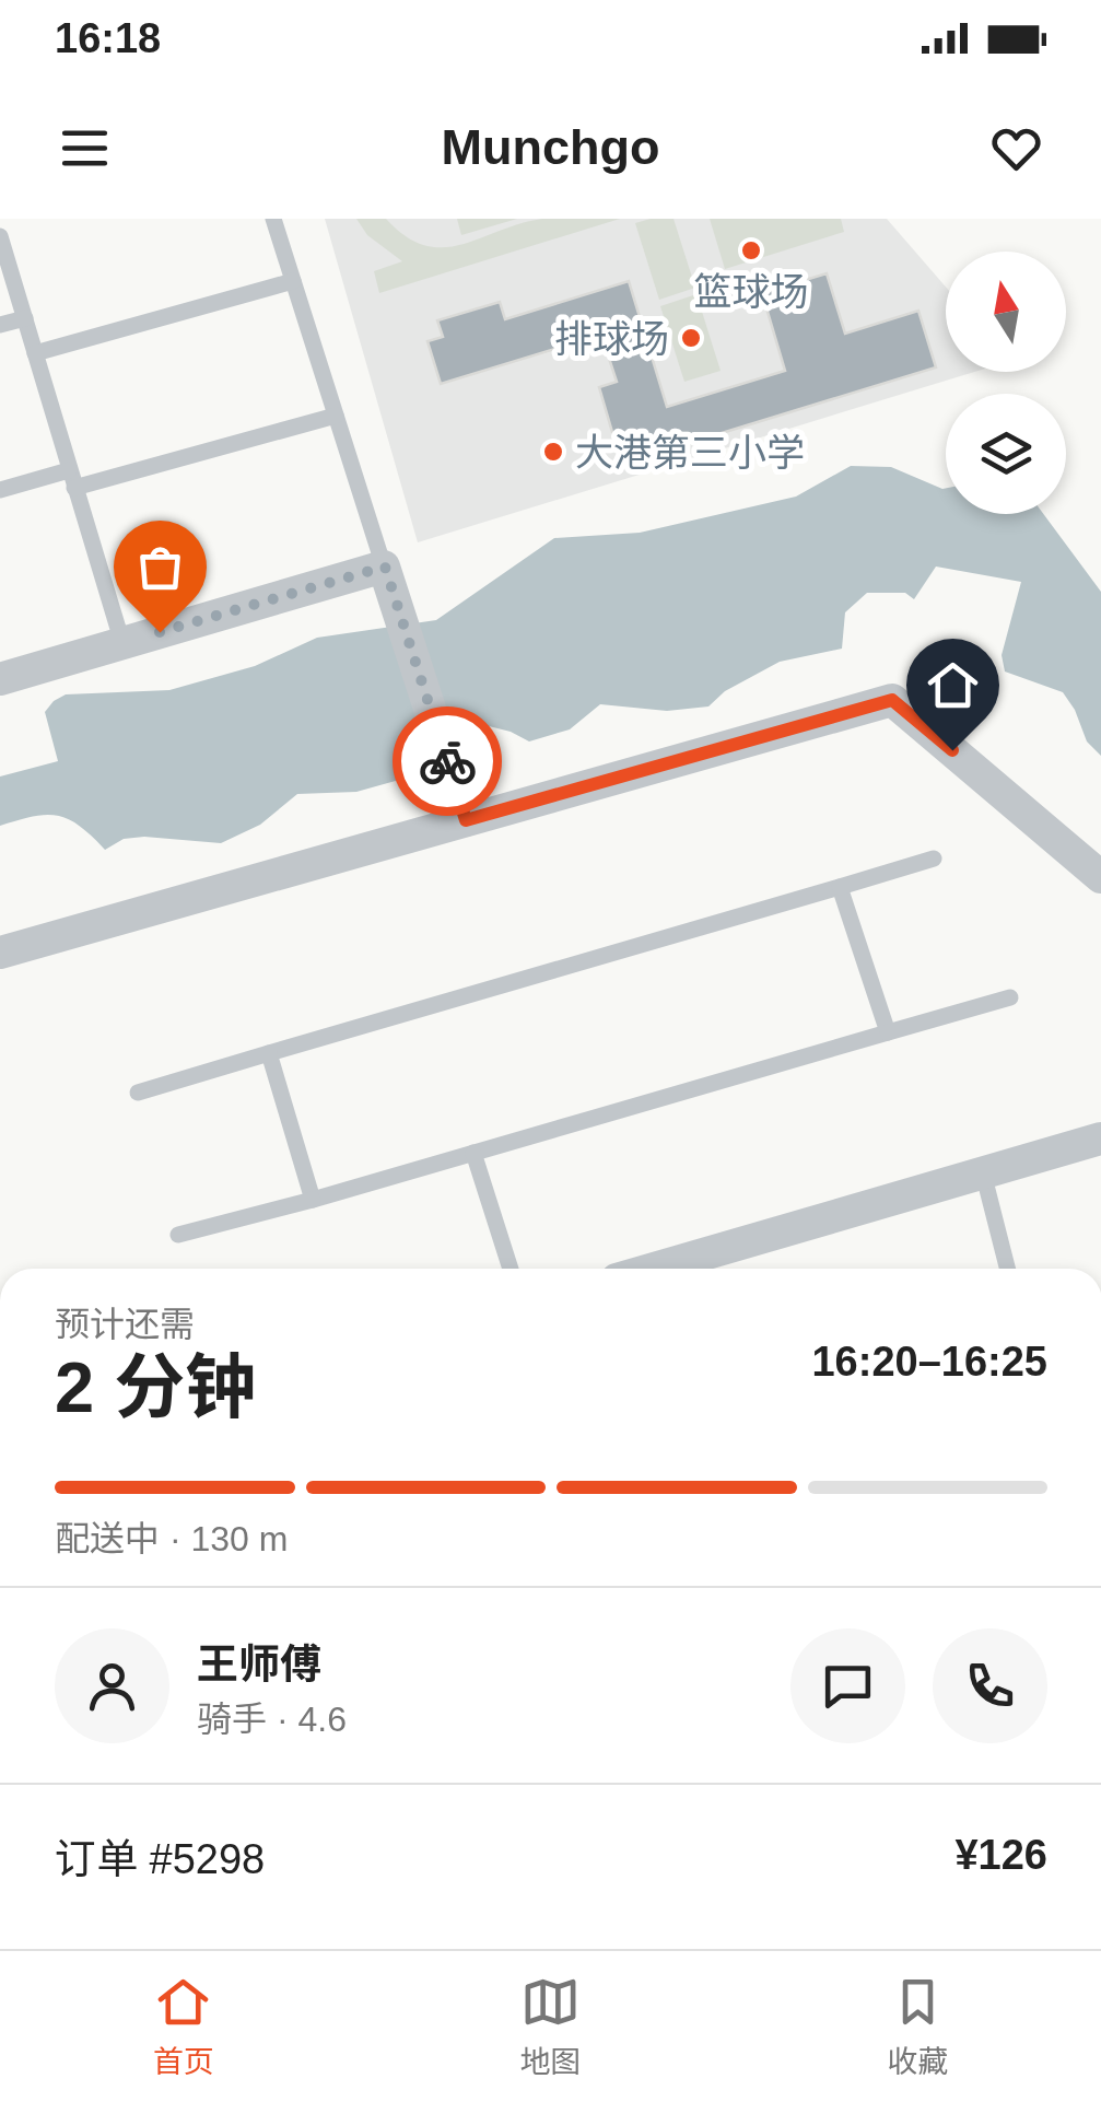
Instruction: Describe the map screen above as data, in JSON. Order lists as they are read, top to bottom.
{
  "places": ["篮球场", "排球场", "大港第三小学"],
  "north": "top",
  "page": {
    "status": "16:18",
    "header": "Munchgo",
    "heading": ["2 分钟", "预计还需", "16:20–16:25"],
    "panel": [
      "王师傅",
      "骑手 · 4.6",
      "订单 #5298",
      "¥126"
    ],
    "bar": "配送中 · 130 m",
    "tabs": ["首页", "地图", "收藏"]
  }
}
